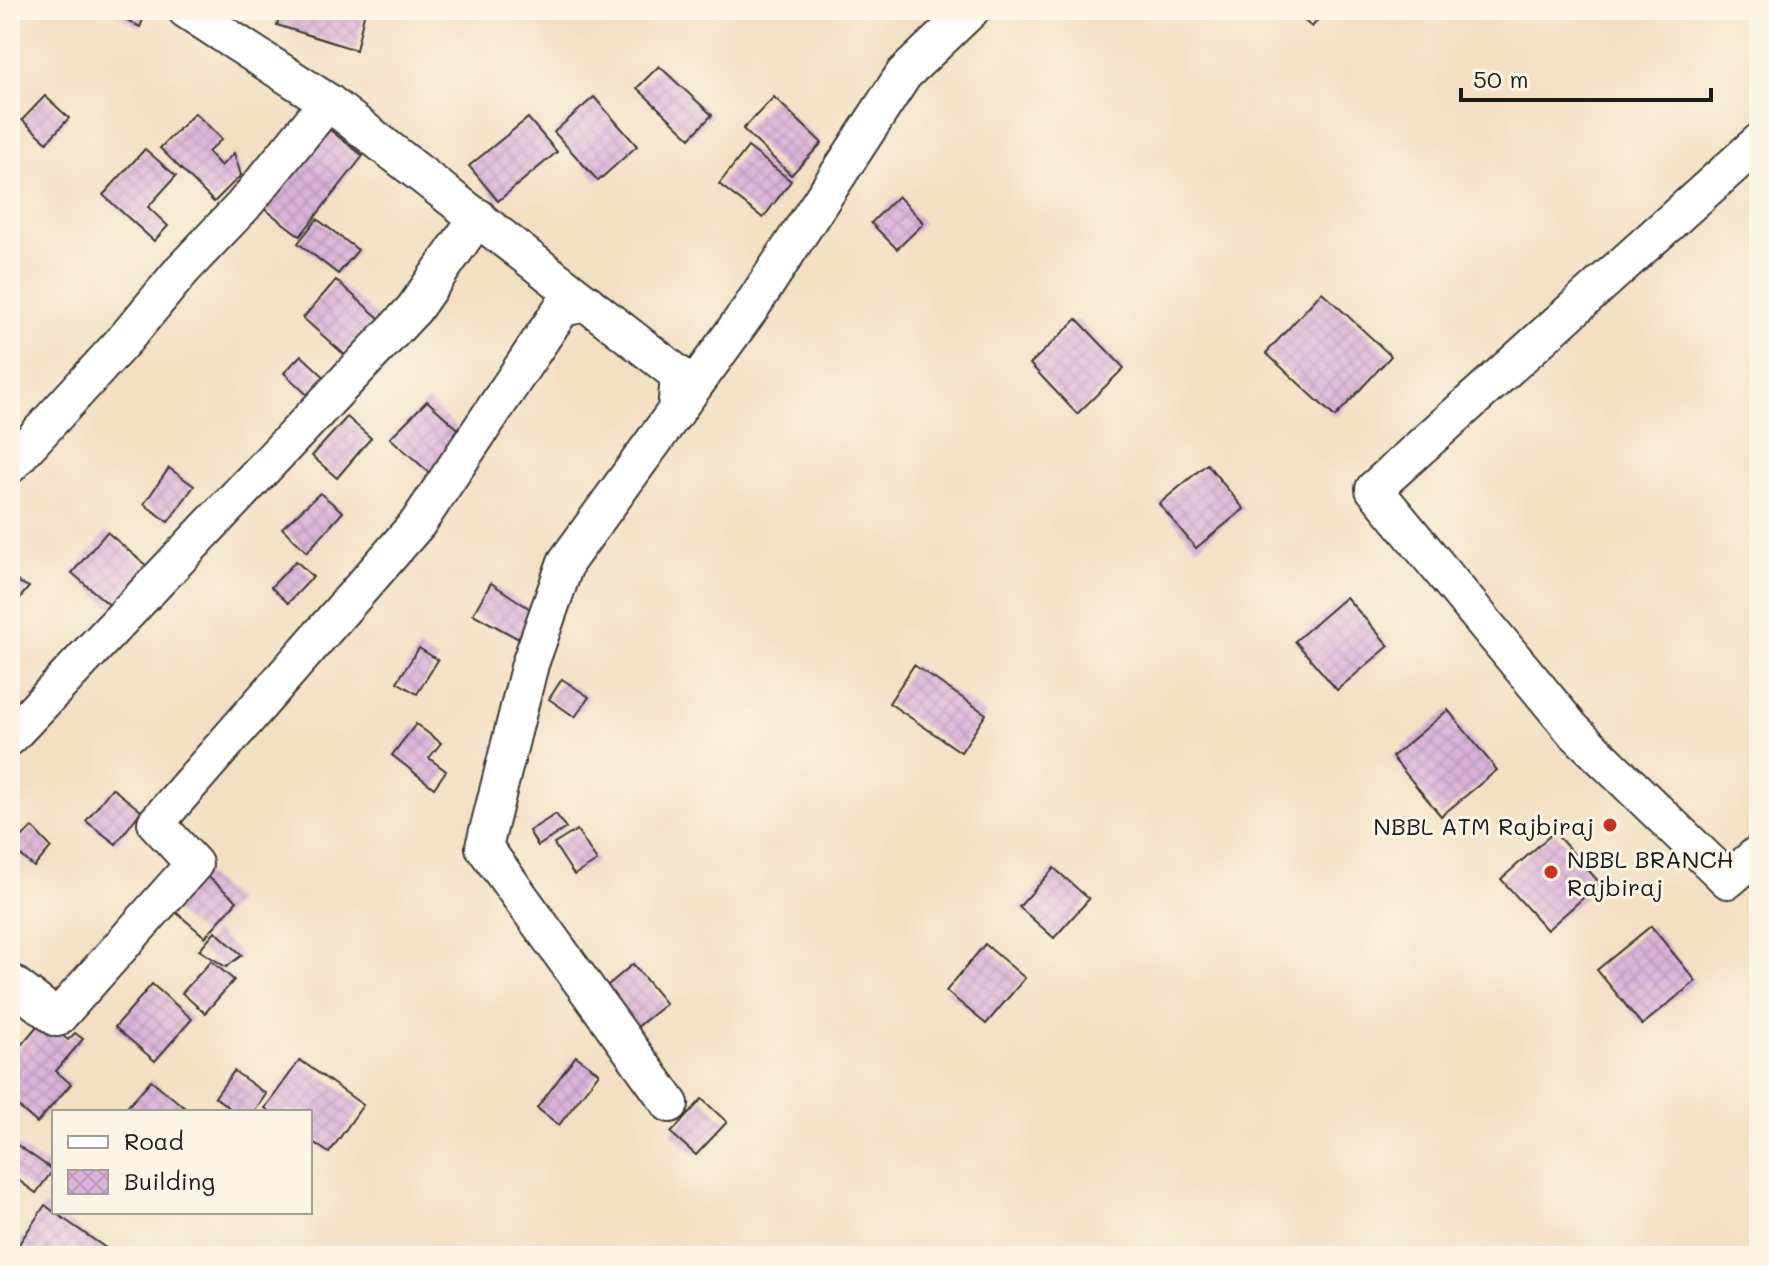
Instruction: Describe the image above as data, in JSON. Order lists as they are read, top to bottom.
{
  "places": ["NBBL ATM Rajbiraj", "NBBL BRANCH Rajbiraj"],
  "legend": ["Road", "Building"],
  "scale_bar": "50 m"
}
